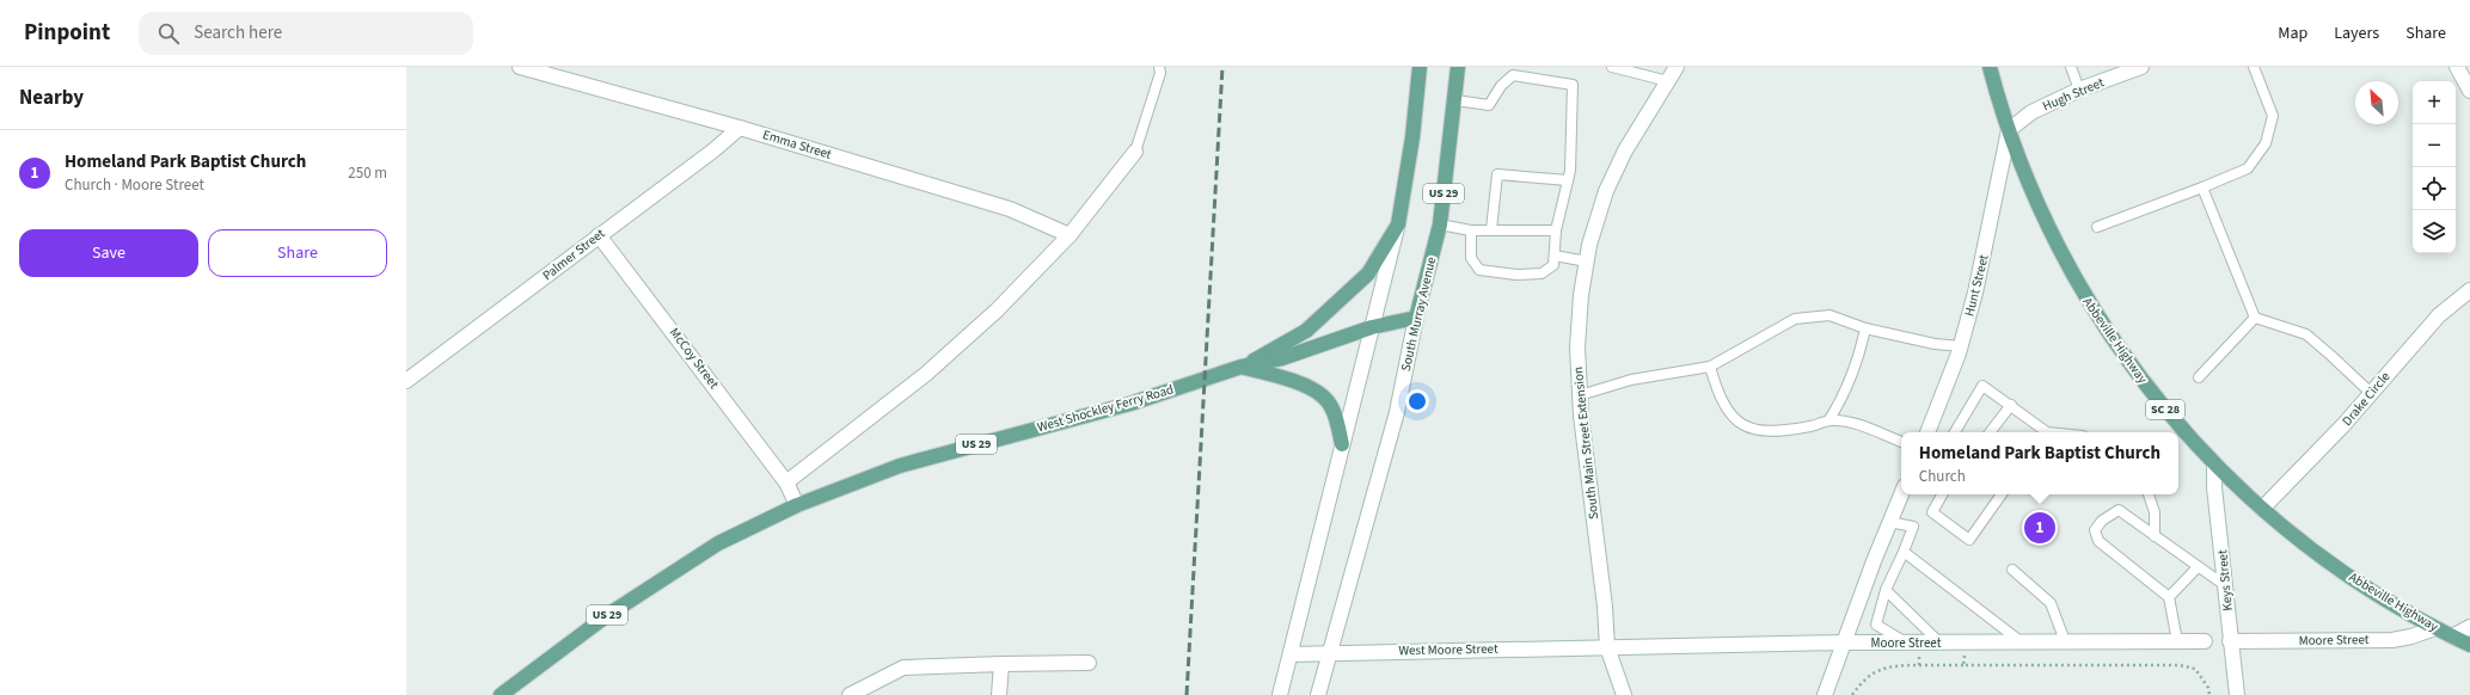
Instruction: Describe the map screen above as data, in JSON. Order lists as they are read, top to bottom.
{
  "streets": {
    "main road": [
      "US 29",
      "South Murray Avenue",
      "Abbeville Highway",
      "West Shockley Ferry Road",
      "SC 28"
    ],
    "street": [
      "Hugh Street",
      "Emma Street",
      "Palmer Street",
      "Hunt Street",
      "McCoy Street",
      "Drake Circle",
      "South Main Street Extension",
      "Keys Street",
      "Moore Street",
      "West Moore Street"
    ]
  },
  "crossings": [
    ["Hugh Street", "Hunt Street"],
    ["Hugh Street", "Abbeville Highway"],
    ["Emma Street", "Palmer Street"],
    ["US 29", "West Shockley Ferry Road"],
    ["Palmer Street", "McCoy Street"],
    ["Hunt Street", "Abbeville Highway"],
    ["South Murray Avenue", "West Shockley Ferry Road"],
    ["South Murray Avenue", "West Moore Street"],
    ["Abbeville Highway", "Drake Circle"],
    ["Abbeville Highway", "Keys Street"],
    ["Abbeville Highway", "Moore Street"],
    ["South Main Street Extension", "Moore Street"],
    ["South Main Street Extension", "West Moore Street"],
    ["Keys Street", "Moore Street"],
    ["Moore Street", "West Moore Street"]
  ],
  "north": "top left",
  "page": {
    "header": "Pinpoint",
    "search": "Search here",
    "nav": ["Map", "Layers", "Share"],
    "heading": "Nearby",
    "map_buttons": ["+", "−"],
    "list": [
      {
        "mark": "1",
        "name": "Homeland Park Baptist Church",
        "note": "Church · Moore Street",
        "value": "250 m"
      }
    ],
    "buttons": ["Save", "Share"],
    "popup": ["Homeland Park Baptist Church", "Church"],
    "pins": "1"
  }
}
